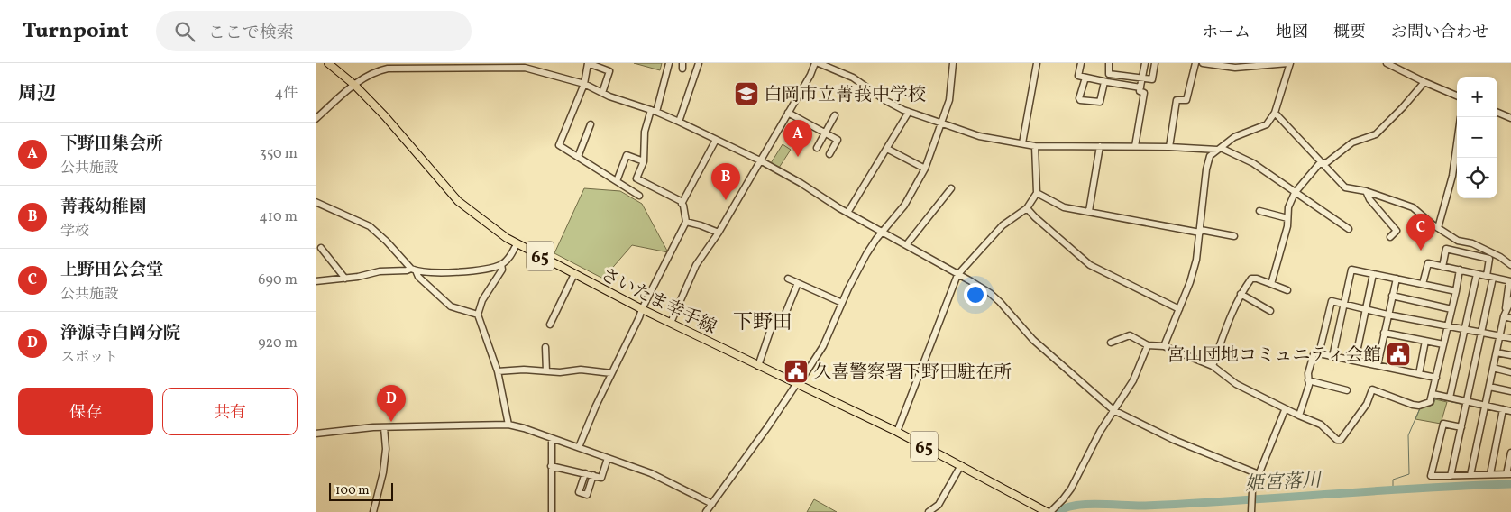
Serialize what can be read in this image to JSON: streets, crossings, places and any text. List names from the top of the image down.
{
  "streets": {
    "main road": ["65", "さいたま幸手線"]
  },
  "districts": ["下野田"],
  "water": ["姫宮落川"],
  "places": {
    "school or university": ["白岡市立菁莪中学校"],
    "public building": ["宮山団地コミュニティ会館", "久喜警察署下野田駐在所"]
  },
  "scale_bar": "100 m",
  "page": {
    "header": "Turnpoint",
    "search": "ここで検索",
    "nav": [
      "ホーム",
      "地図",
      "概要",
      "お問い合わせ"
    ],
    "heading": ["周辺", "4件"],
    "map_buttons": ["+", "−"],
    "pins": [
      "A",
      "B",
      "C",
      "D"
    ],
    "list": [
      {
        "mark": "A",
        "name": "下野田集会所",
        "note": "公共施設",
        "value": "350 m"
      },
      {
        "mark": "B",
        "name": "菁莪幼稚園",
        "note": "学校",
        "value": "410 m"
      },
      {
        "mark": "C",
        "name": "上野田公会堂",
        "note": "公共施設",
        "value": "690 m"
      },
      {
        "mark": "D",
        "name": "浄源寺白岡分院",
        "note": "スポット",
        "value": "920 m"
      }
    ],
    "buttons": ["保存", "共有"],
    "scale": "100 m"
  }
}
